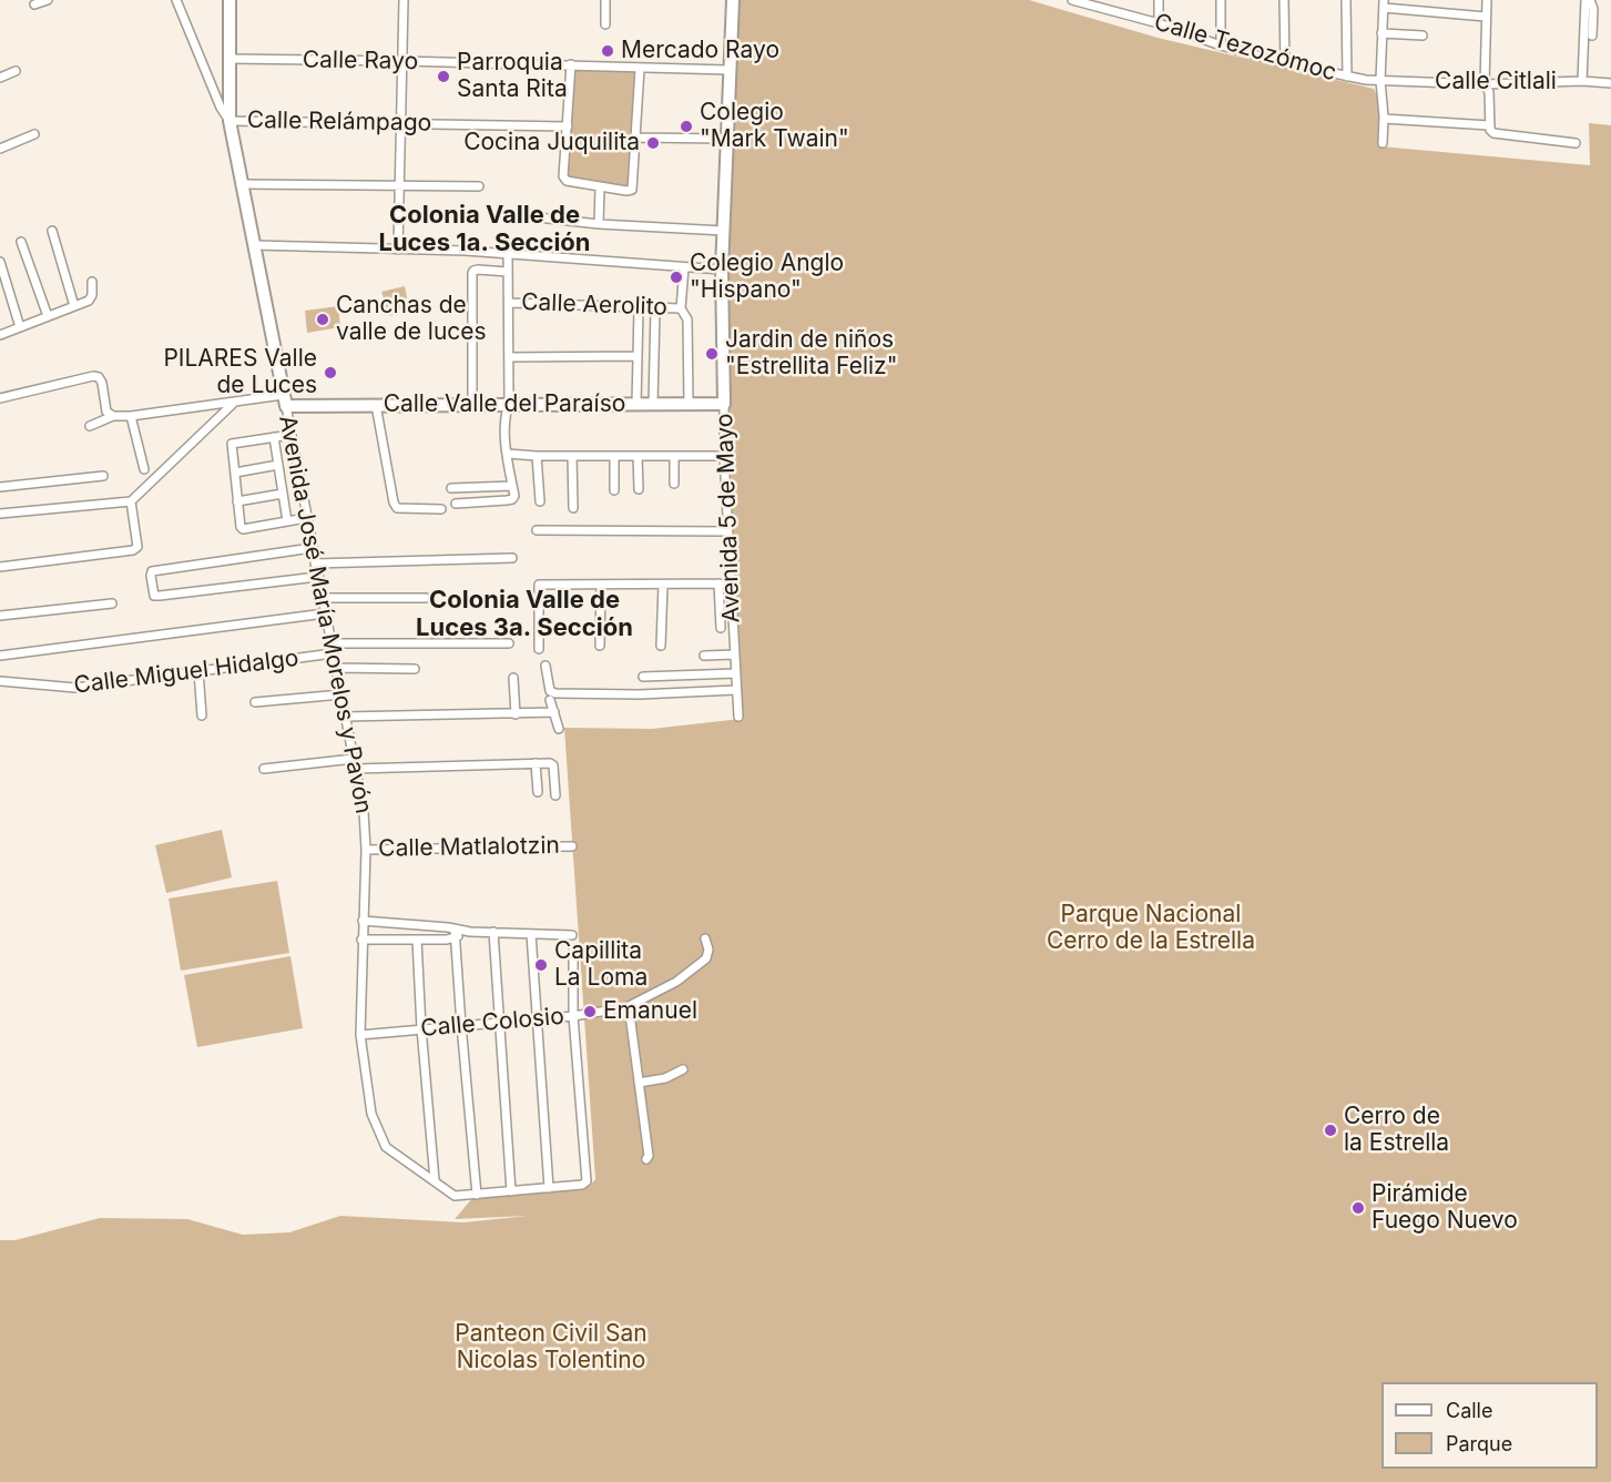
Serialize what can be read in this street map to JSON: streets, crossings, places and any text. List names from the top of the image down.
{
  "streets": {
    "street": [
      "Calle Tezozómoc",
      "Calle Rayo",
      "Calle Citlali",
      "Calle Relámpago",
      "Calle Aerolito",
      "Calle Valle del Paraíso",
      "Avenida 5 de Mayo",
      "Avenida José María Morelos y Pavón",
      "Calle Miguel Hidalgo",
      "Calle Matlalotzin",
      "Calle Colosio"
    ]
  },
  "crossings": [
    ["Calle Tezozómoc", "Calle Citlali"],
    ["Calle Rayo", "Avenida 5 de Mayo"],
    ["Calle Rayo", "Avenida José María Morelos y Pavón"],
    ["Calle Relámpago", "Avenida José María Morelos y Pavón"],
    ["Calle Valle del Paraíso", "Avenida 5 de Mayo"],
    ["Calle Valle del Paraíso", "Avenida José María Morelos y Pavón"],
    ["Avenida José María Morelos y Pavón", "Calle Miguel Hidalgo"],
    ["Avenida José María Morelos y Pavón", "Calle Matlalotzin"],
    ["Avenida José María Morelos y Pavón", "Calle Colosio"]
  ],
  "districts": ["Colonia Valle de Luces 1a. Sección", "Colonia Valle de Luces 3a. Sección"],
  "parks": ["Parque Nacional Cerro de la Estrella", "Panteon Civil San Nicolas Tolentino"],
  "places": [
    "Mercado Rayo",
    "Parroquia Santa Rita",
    "Colegio \"Mark Twain\"",
    "Cocina Juquilita",
    "Colegio Anglo \"Hispano\"",
    "Canchas de valle de luces",
    "Jardin de niños \"Estrellita Feliz\"",
    "PILARES Valle de Luces",
    "Capillita La Loma",
    "Emanuel",
    "Cerro de la Estrella",
    "Pirámide Fuego Nuevo"
  ],
  "legend": ["Calle", "Parque"]
}
